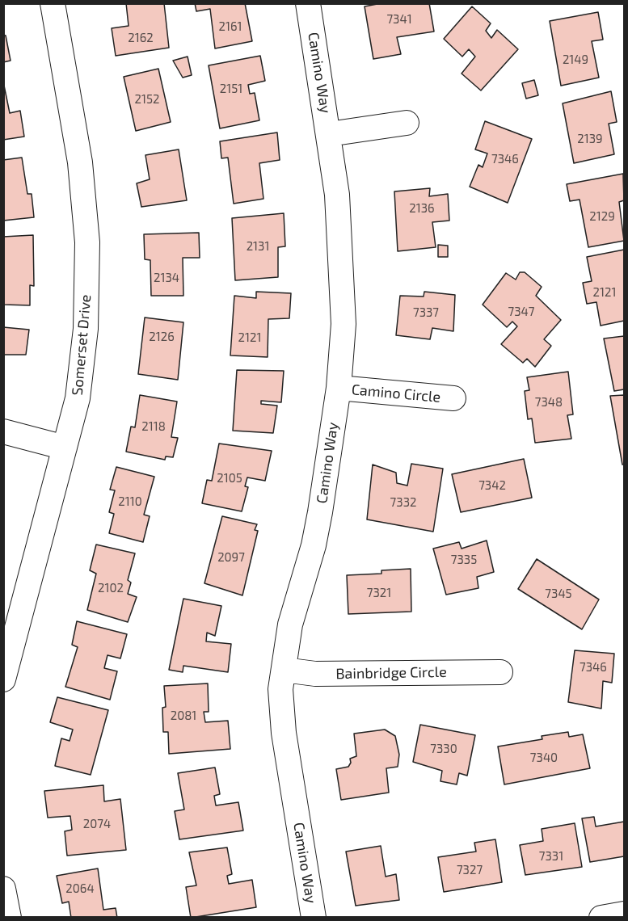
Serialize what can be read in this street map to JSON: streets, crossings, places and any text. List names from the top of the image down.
{
  "streets": {
    "street": [
      "Camino Way",
      "Somerset Drive",
      "Camino Circle",
      "Bainbridge Circle"
    ]
  },
  "crossings": [
    ["Camino Way", "Camino Circle"],
    ["Camino Way", "Bainbridge Circle"]
  ],
  "house_numbers": [
    "7341",
    "2161",
    "2162",
    "2149",
    "2151",
    "2152",
    "2139",
    "7346",
    "2136",
    "2129",
    "2131",
    "2134",
    "2121",
    "7347",
    "7337",
    "2126",
    "2121",
    "7348",
    "2118",
    "2105",
    "7342",
    "2110",
    "7332",
    "2097",
    "7335",
    "2102",
    "7321",
    "7345",
    "7346",
    "2081",
    "7330",
    "7340",
    "2074",
    "7331",
    "7327",
    "2064"
  ]
}
